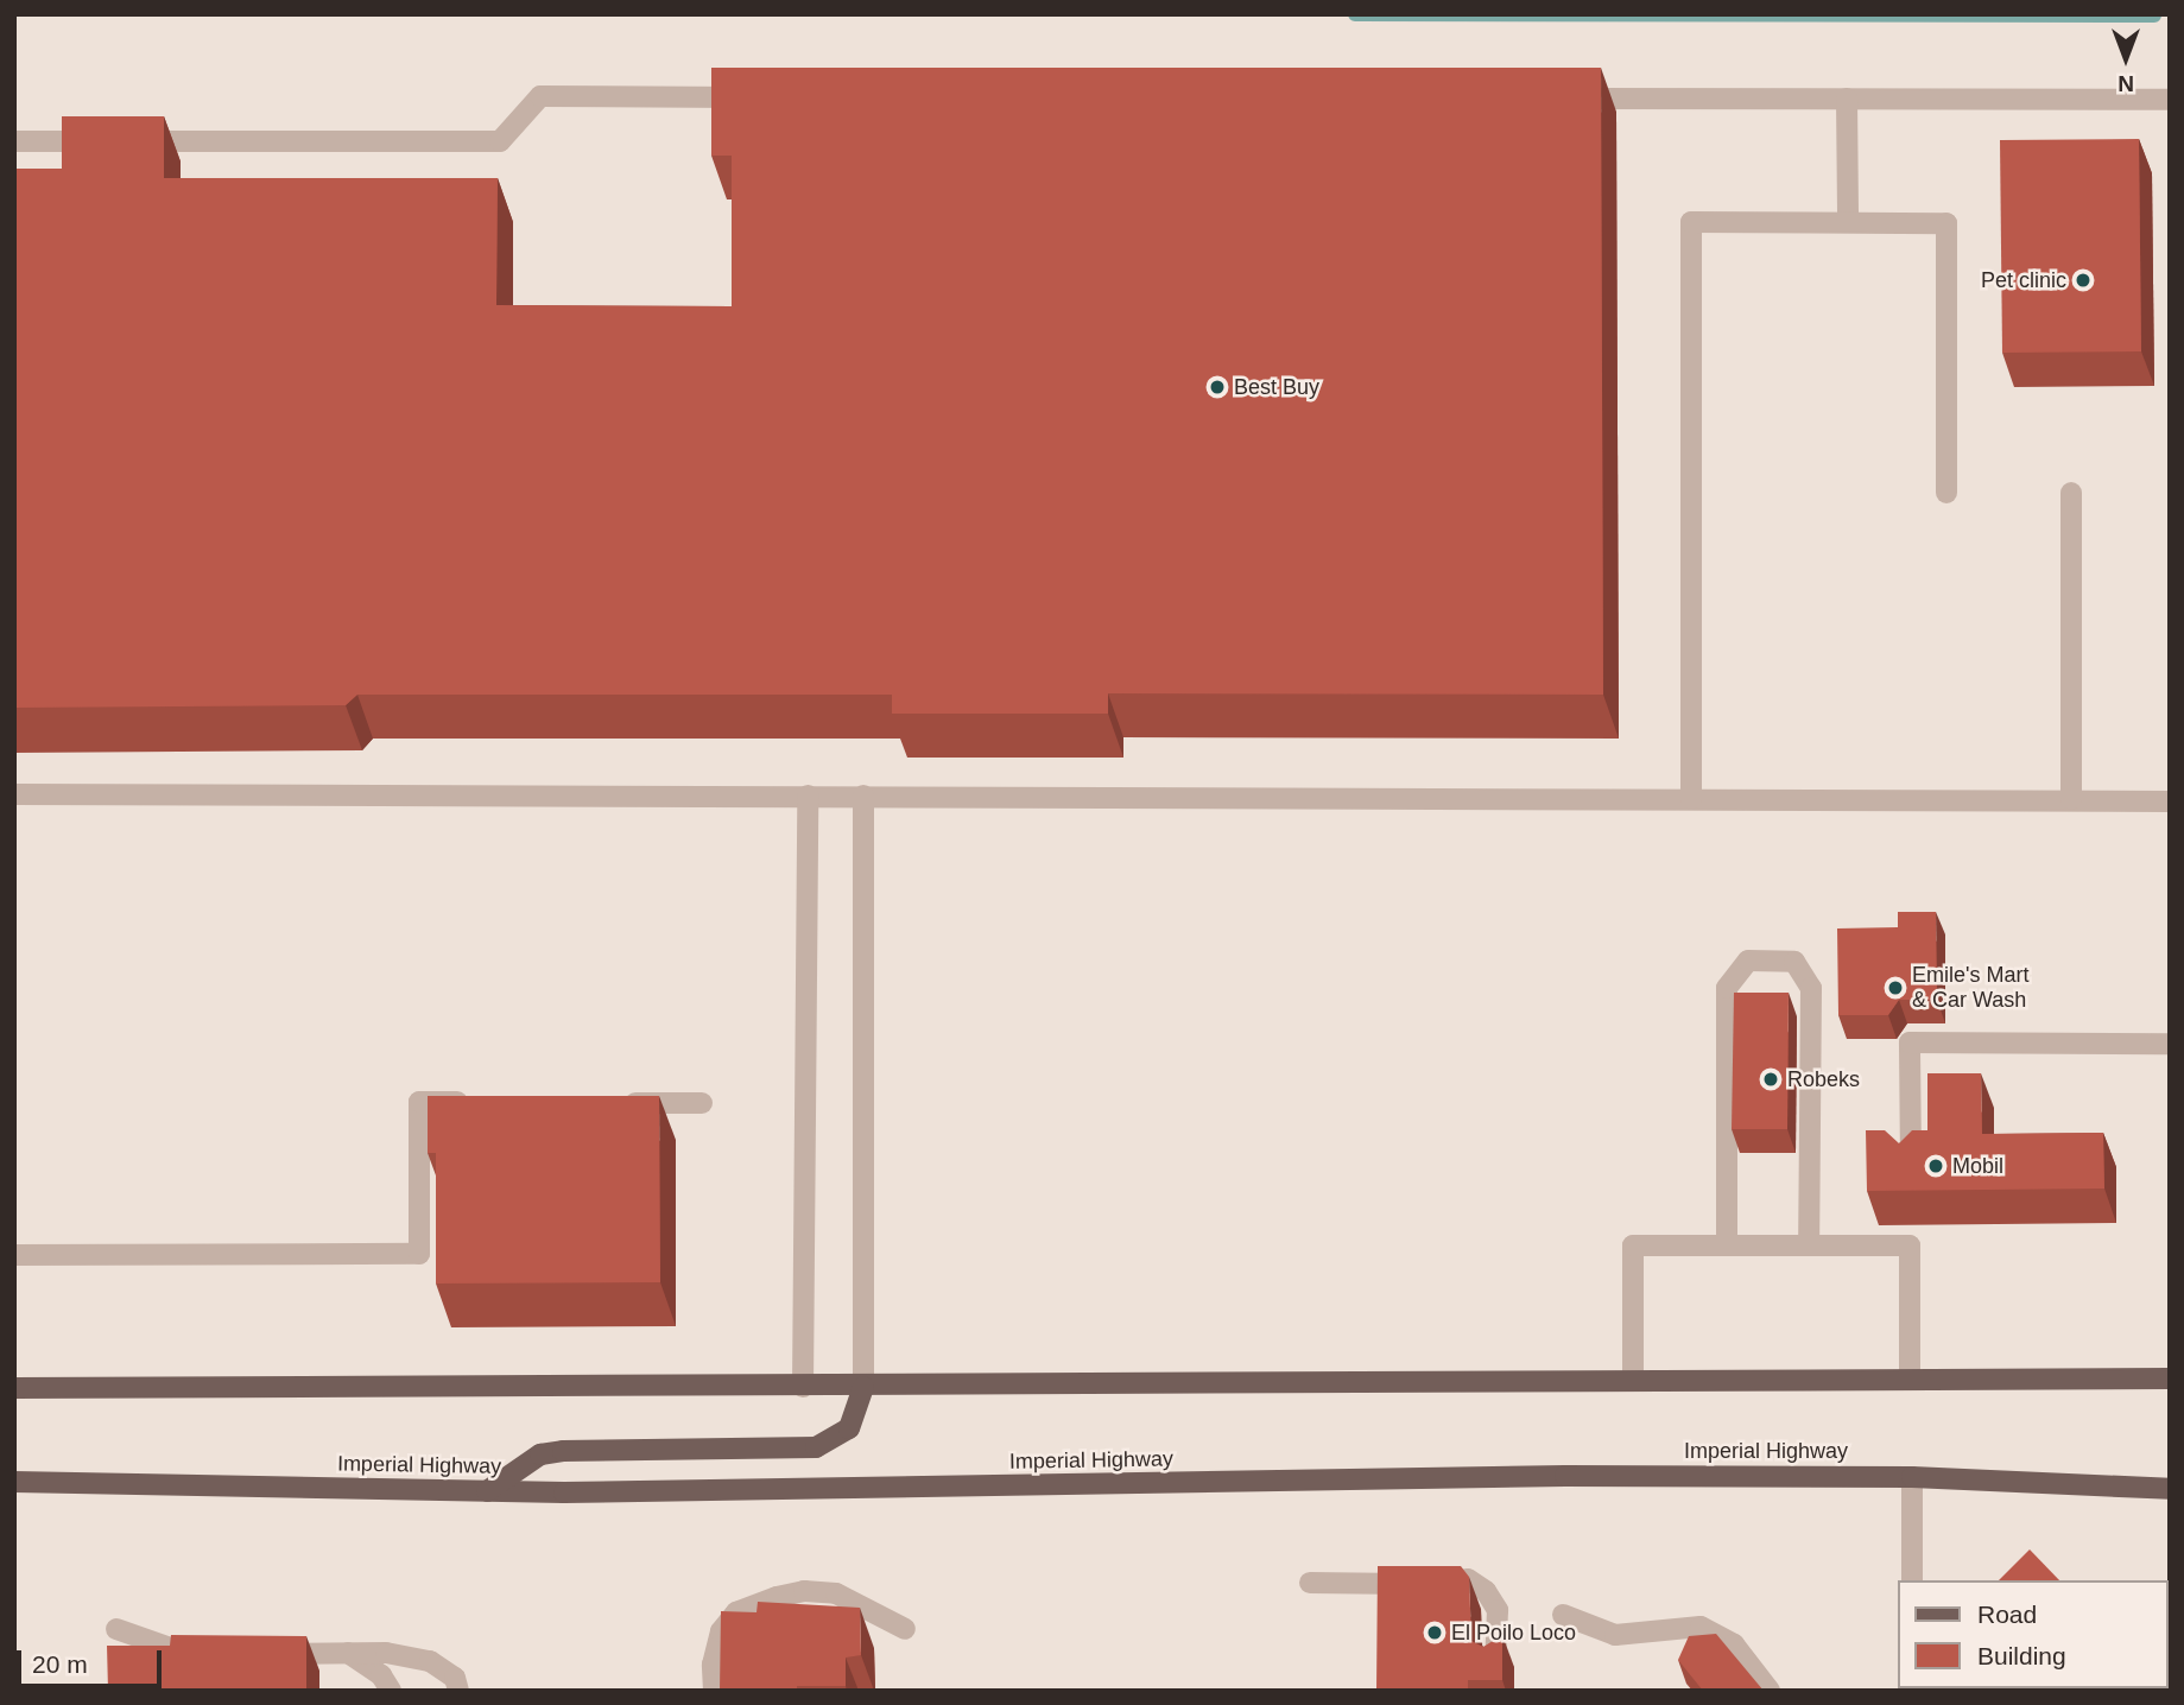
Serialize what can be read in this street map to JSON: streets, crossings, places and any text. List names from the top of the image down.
{
  "streets": {
    "main road": ["Imperial Highway"]
  },
  "places": [
    "Pet clinic",
    "Best Buy",
    "Emile's Mart & Car Wash",
    "Robeks",
    "Mobil",
    "El Poilo Loco"
  ],
  "legend": ["Road", "Building"],
  "scale_bar": "20 m",
  "north": "bottom"
}
